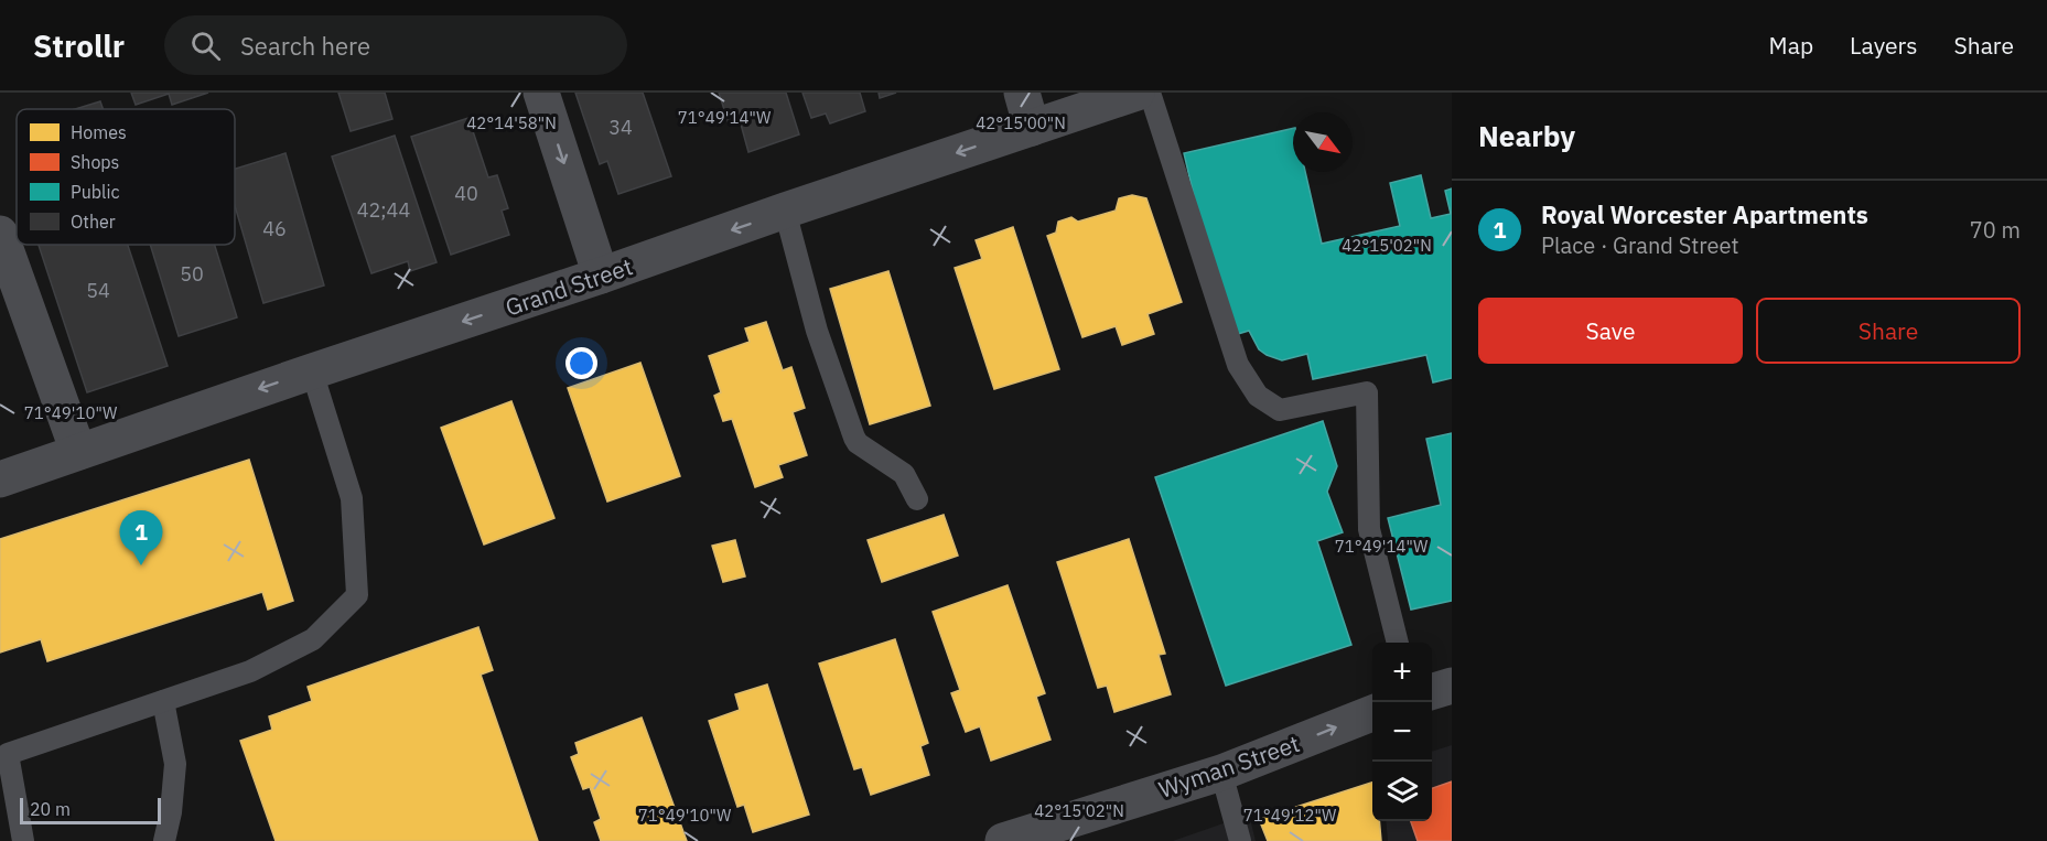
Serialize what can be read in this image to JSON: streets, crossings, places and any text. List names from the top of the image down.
{
  "streets": {
    "street": ["Grand Street", "Wyman Street"]
  },
  "one_way": ["Grand Street", "Wyman Street"],
  "house_numbers": [
    "34",
    "40",
    "42;44",
    "46",
    "50",
    "54"
  ],
  "legend": [
    "Homes",
    "Shops",
    "Public",
    "Other"
  ],
  "scale_bar": "20 m",
  "north": "bottom right",
  "page": {
    "header": "Strollr",
    "search": "Search here",
    "nav": ["Map", "Layers", "Share"],
    "heading": "Nearby",
    "list": [
      {
        "mark": "1",
        "name": "Royal Worcester Apartments",
        "note": "Place · Grand Street",
        "value": "70 m"
      }
    ],
    "buttons": ["Save", "Share"],
    "pins": "1",
    "map_buttons": ["+", "−"],
    "scale": "20 m"
  },
  "coordinates": [
    "71°49'14\"W",
    "42°14'58\"N",
    "42°15'00\"N",
    "42°15'02\"N",
    "71°49'10\"W",
    "71°49'12\"W"
  ]
}
